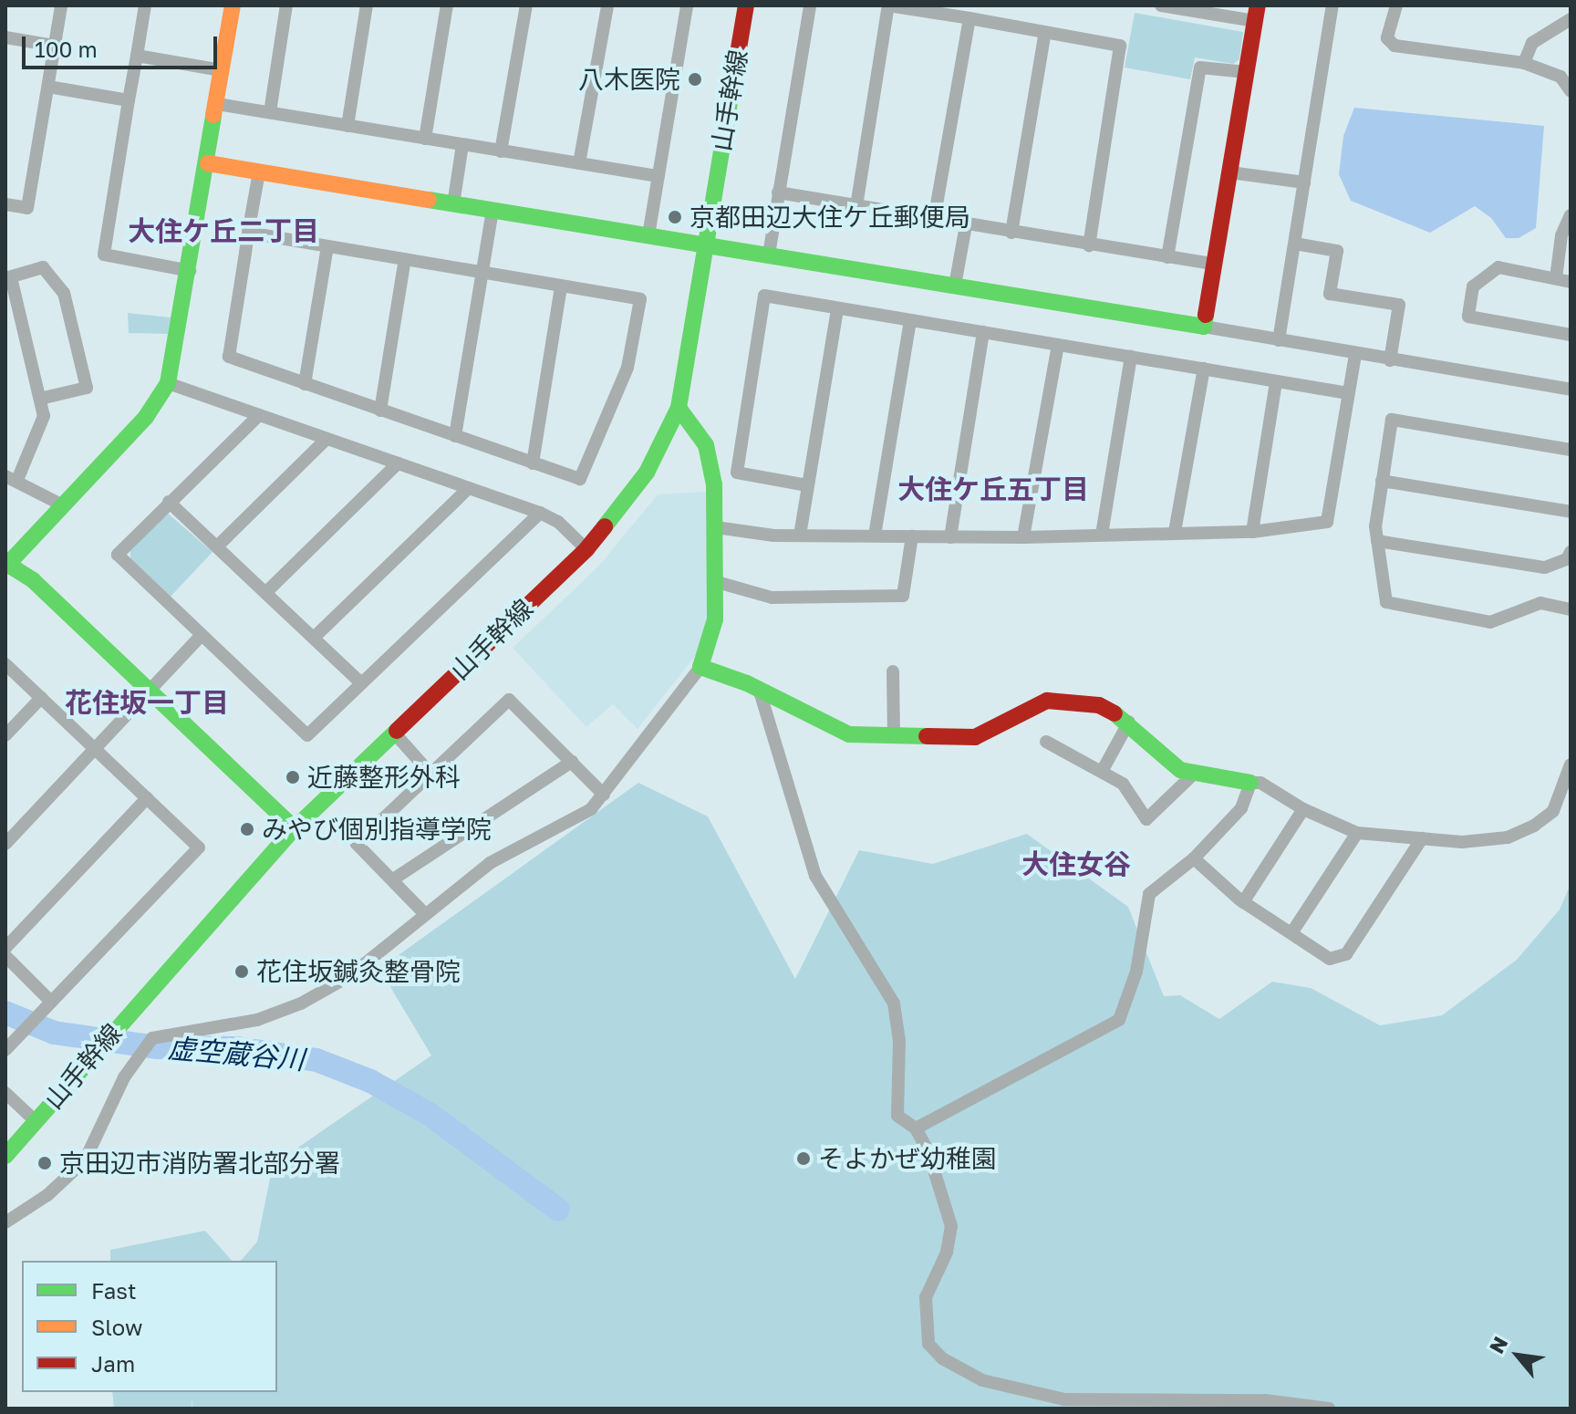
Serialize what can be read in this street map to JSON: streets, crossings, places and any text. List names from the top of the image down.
{
  "streets": {
    "street": ["山手幹線"]
  },
  "districts": [
    "大住ケ丘二丁目",
    "大住ケ丘五丁目",
    "花住坂一丁目",
    "大住女谷"
  ],
  "water": ["虚空蔵谷川"],
  "places": [
    "八木医院",
    "京都田辺大住ケ丘郵便局",
    "近藤整形外科",
    "みやび個別指導学院",
    "花住坂鍼灸整骨院",
    "そよかぜ幼稚園",
    "京田辺市消防署北部分署"
  ],
  "legend": ["Fast", "Slow", "Jam"],
  "scale_bar": "100 m",
  "north": "top left"
}
